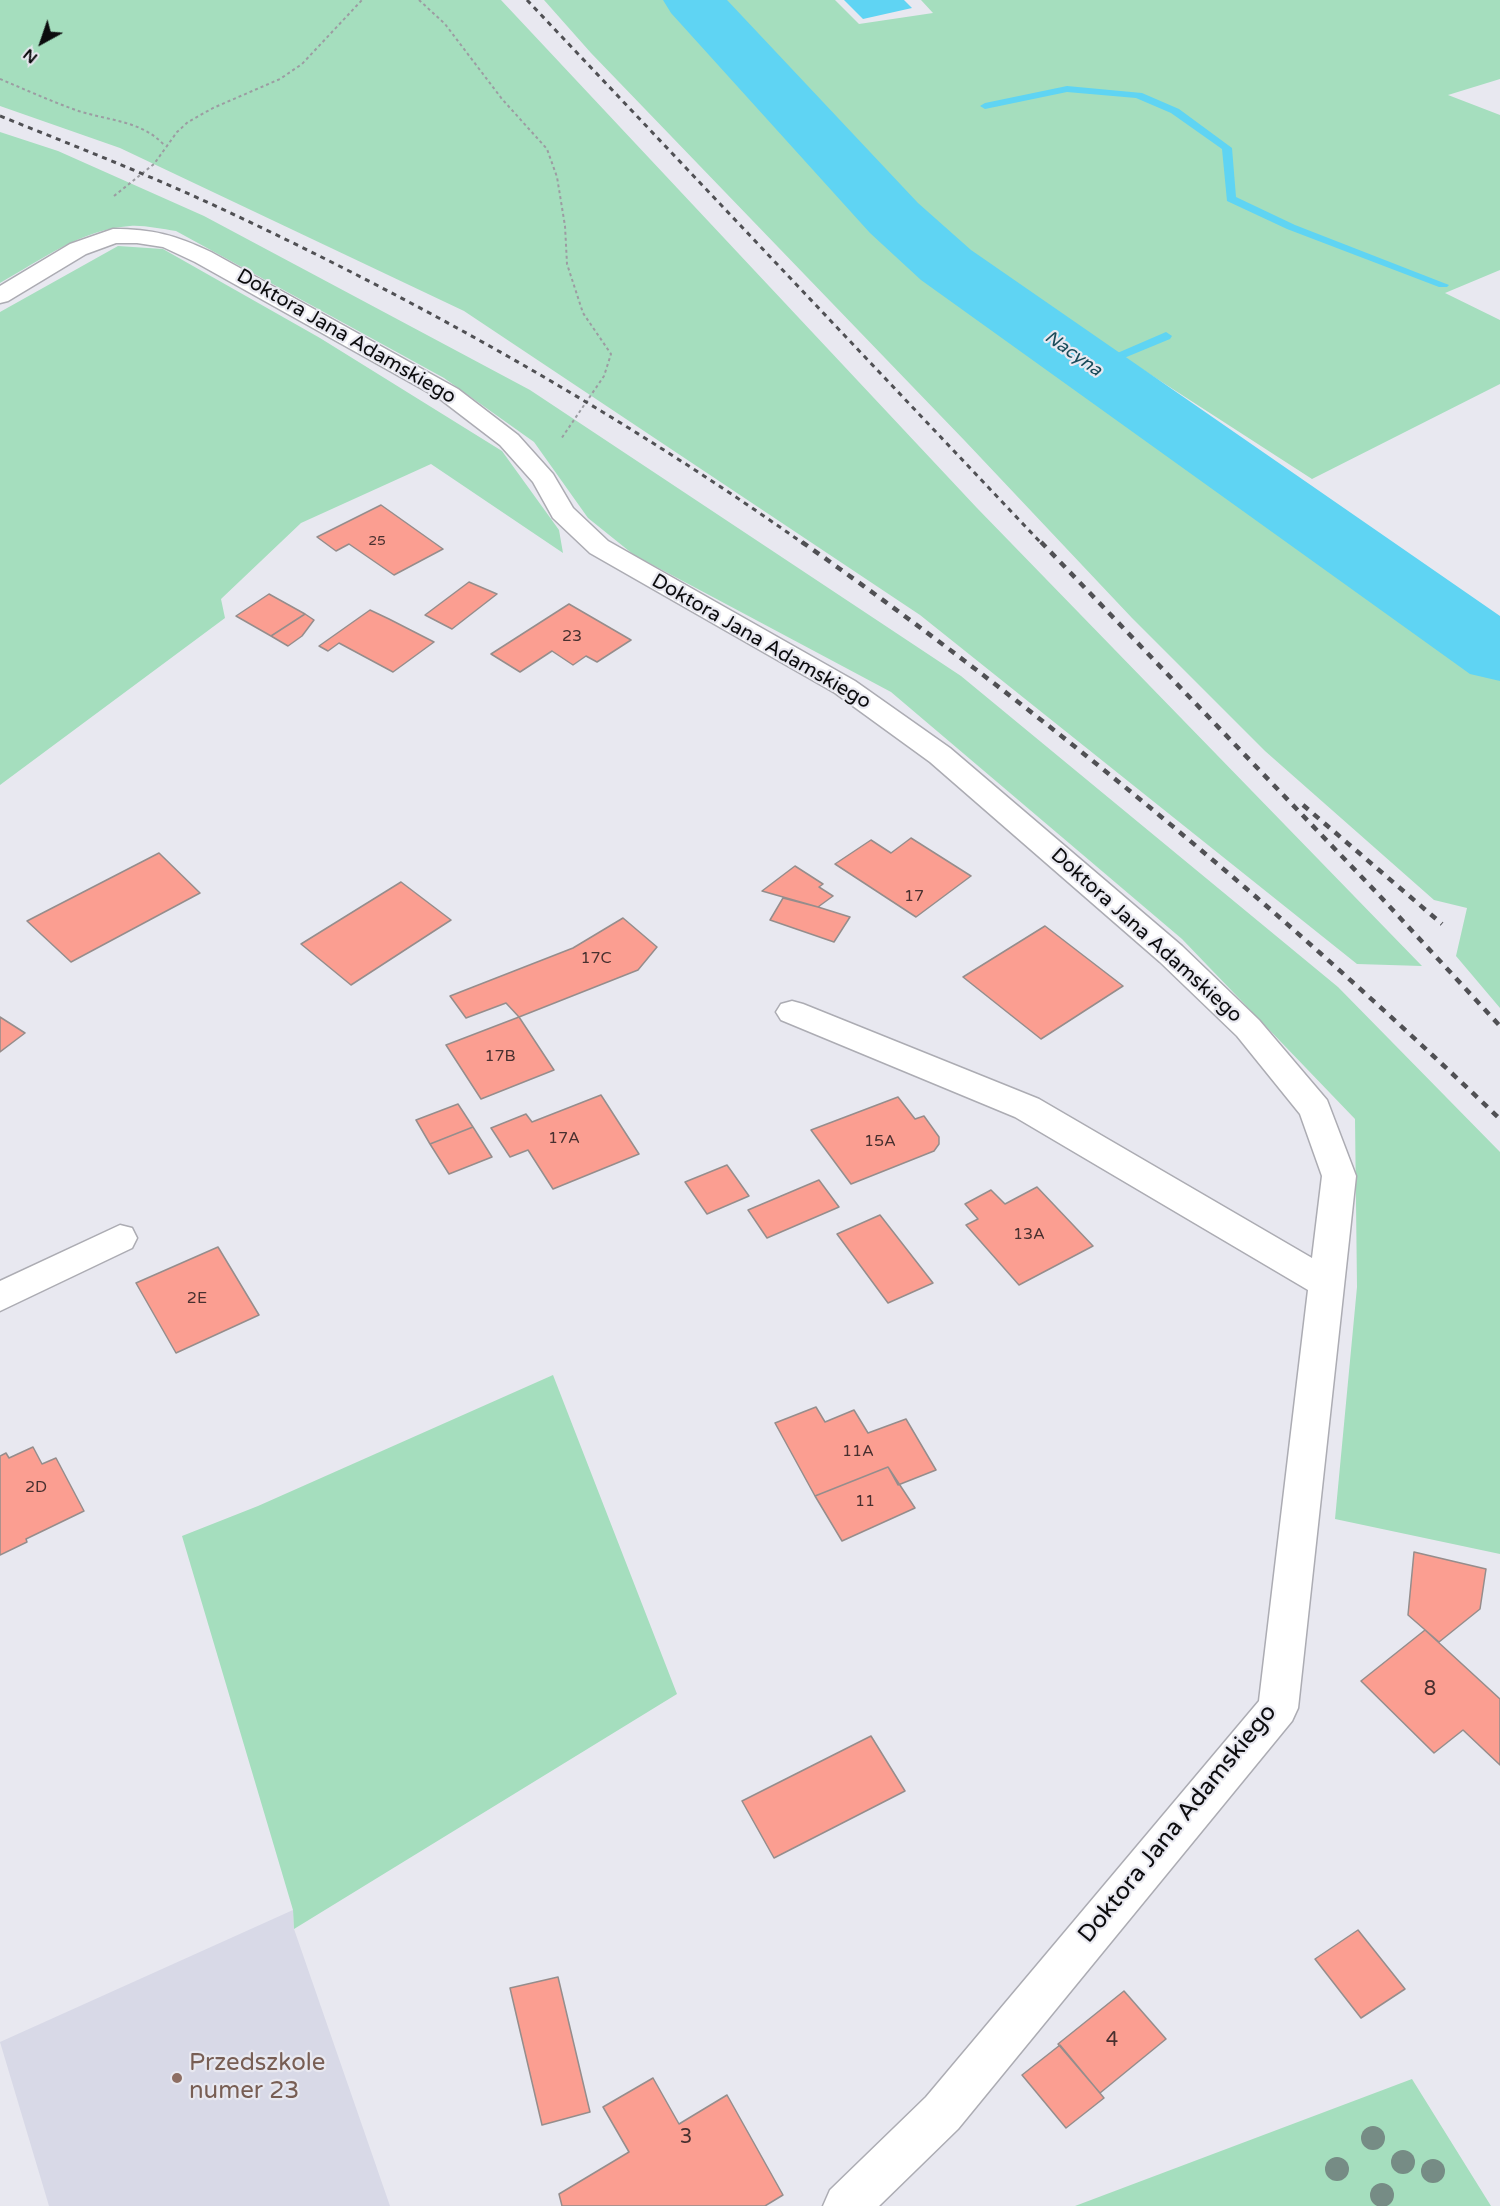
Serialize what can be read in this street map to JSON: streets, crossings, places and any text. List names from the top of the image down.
{
  "streets": {
    "street": ["Doktora Jana Adamskiego"]
  },
  "water": ["Nacyna"],
  "places": ["Przedszkole numer 23"],
  "house_numbers": [
    "25",
    "23",
    "17",
    "17C",
    "17B",
    "17A",
    "15A",
    "13A",
    "2E",
    "11A",
    "2D",
    "11",
    "8",
    "4",
    "3"
  ],
  "north": "bottom left"
}
